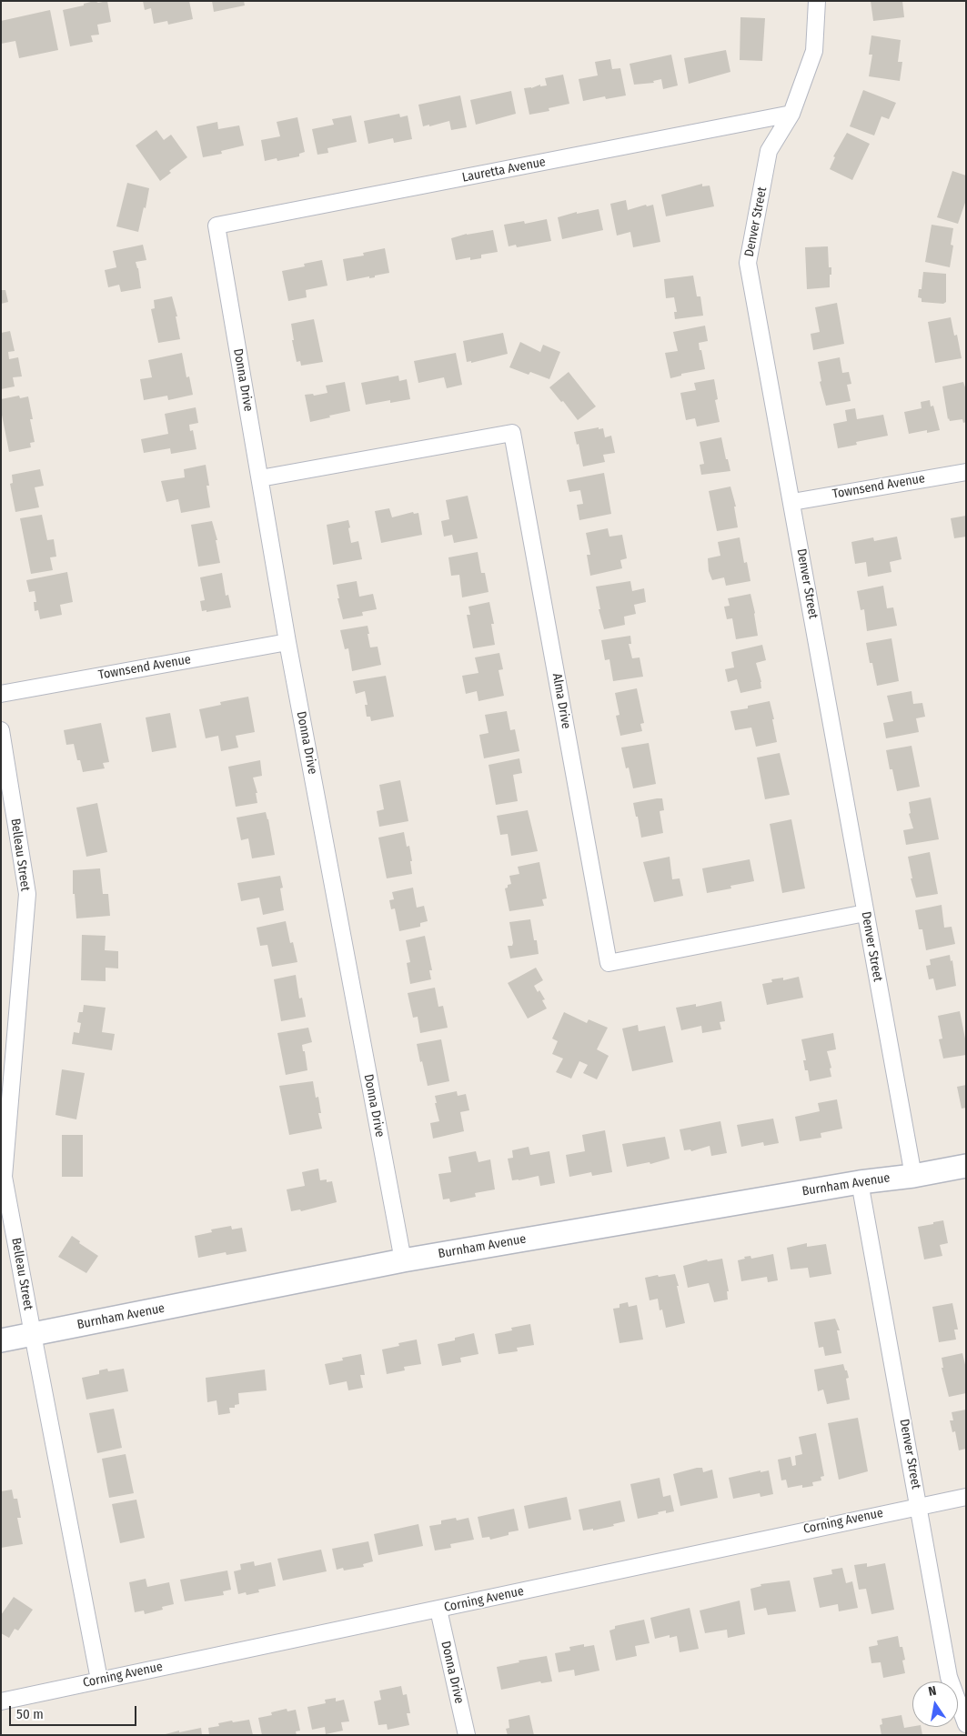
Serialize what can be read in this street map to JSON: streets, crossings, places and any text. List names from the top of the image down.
{
  "streets": {
    "street": [
      "Lauretta Avenue",
      "Denver Street",
      "Donna Drive",
      "Townsend Avenue",
      "Alma Drive",
      "Belleau Street",
      "Burnham Avenue",
      "Corning Avenue"
    ]
  },
  "crossings": [
    ["Lauretta Avenue", "Denver Street"],
    ["Lauretta Avenue", "Donna Drive"],
    ["Denver Street", "Townsend Avenue"],
    ["Denver Street", "Alma Drive"],
    ["Denver Street", "Burnham Avenue"],
    ["Denver Street", "Corning Avenue"],
    ["Donna Drive", "Townsend Avenue"],
    ["Donna Drive", "Alma Drive"],
    ["Donna Drive", "Burnham Avenue"],
    ["Donna Drive", "Corning Avenue"],
    ["Belleau Street", "Burnham Avenue"],
    ["Belleau Street", "Corning Avenue"]
  ],
  "scale_bar": "50 m",
  "north": "top"
}
